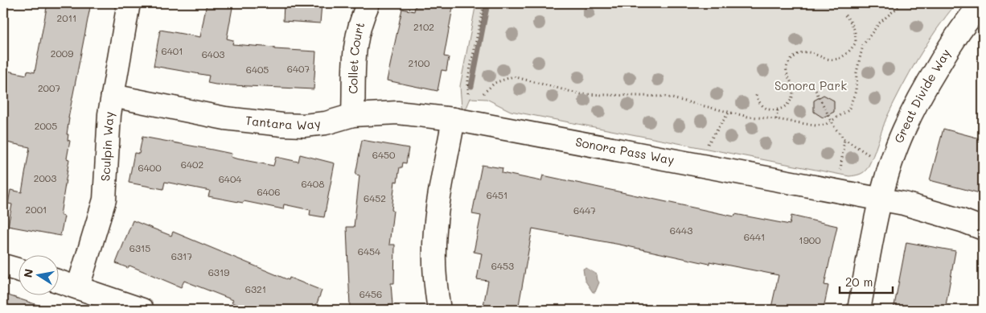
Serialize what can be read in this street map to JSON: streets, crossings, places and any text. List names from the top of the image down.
{
  "streets": {
    "street": [
      "Collet Court",
      "Great Divide Way",
      "Tantara Way",
      "Sculpin Way",
      "Sonora Pass Way"
    ]
  },
  "crossings": [
    ["Collet Court", "Tantara Way"],
    ["Great Divide Way", "Sonora Pass Way"],
    ["Tantara Way", "Sculpin Way"],
    ["Tantara Way", "Sonora Pass Way"]
  ],
  "parks": ["Sonora Park"],
  "house_numbers": [
    "2011",
    "2102",
    "6401",
    "2009",
    "6403",
    "2100",
    "6407",
    "6405",
    "2007",
    "2005",
    "6450",
    "6402",
    "6400",
    "2003",
    "6404",
    "6408",
    "6406",
    "6451",
    "6452",
    "2001",
    "6447",
    "6443",
    "6441",
    "1900",
    "6315",
    "6454",
    "6317",
    "6453",
    "6319",
    "6321",
    "6456"
  ],
  "scale_bar": "20 m",
  "north": "left"
}
